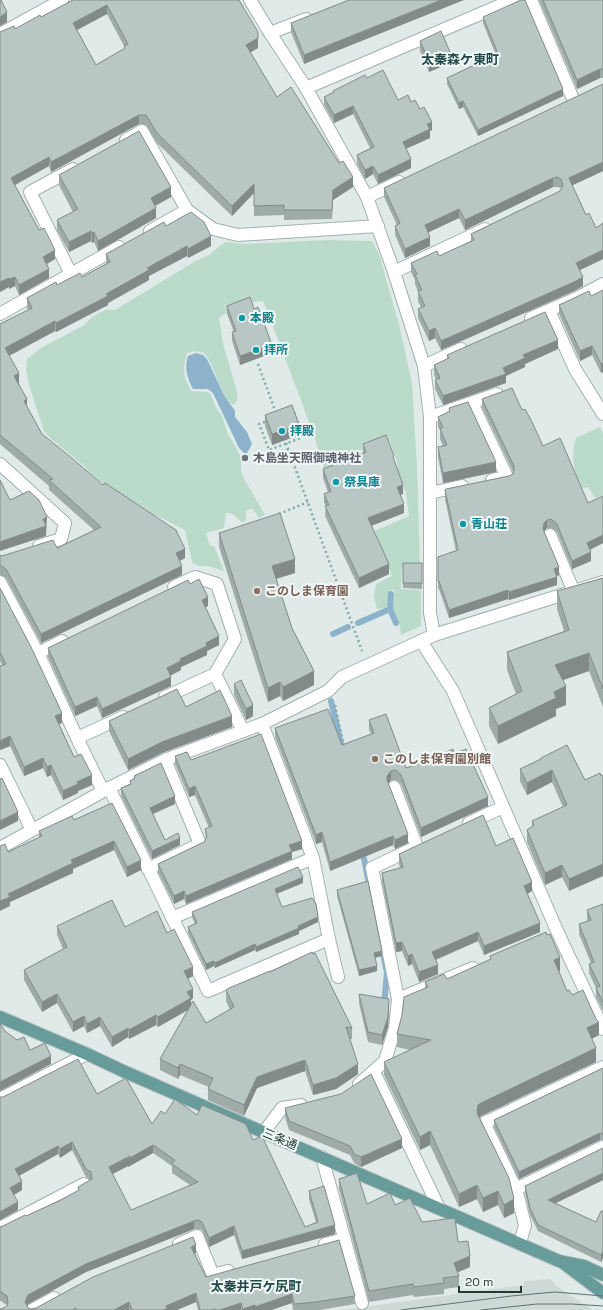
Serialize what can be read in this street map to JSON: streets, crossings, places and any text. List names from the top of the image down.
{
  "streets": {
    "main road": ["三条通"]
  },
  "districts": ["太秦森ケ東町", "太秦井戸ケ尻町"],
  "places": [
    "本殿",
    "拝所",
    "拝殿",
    "木島坐天照御魂神社",
    "祭具庫",
    "青山荘",
    "このしま保育園",
    "このしま保育園別館"
  ],
  "scale_bar": "20 m"
}
